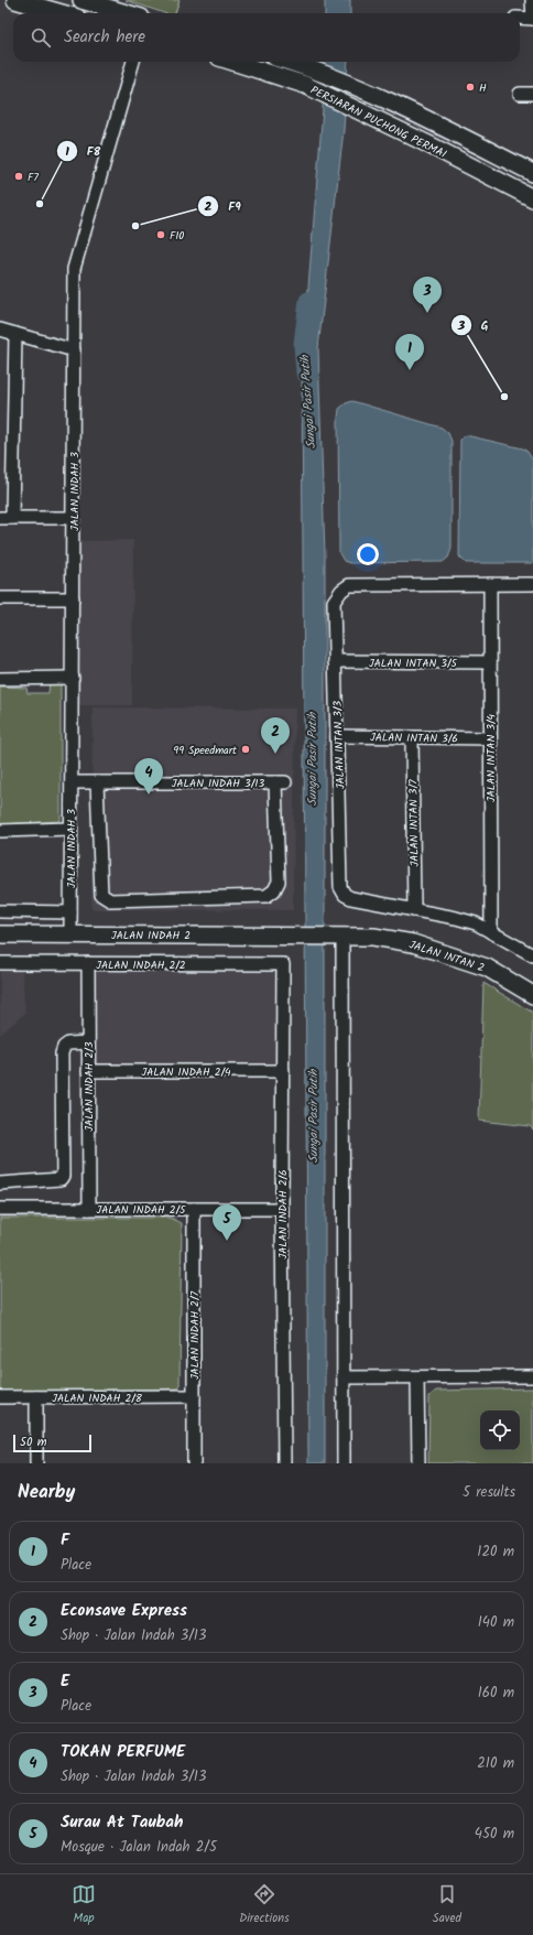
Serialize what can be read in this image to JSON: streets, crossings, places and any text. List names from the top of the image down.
{
  "streets": {
    "street": [
      "PERSIARAN PUCHONG PERMAI",
      "JALAN INDAH 3",
      "JALAN INTAN 3/5",
      "JALAN INTAN 3/6",
      "JALAN INTAN 3/3",
      "JALAN INTAN 3/4",
      "JALAN INDAH 3/13",
      "JALAN INTAN 3/7",
      "JALAN INDAH 2",
      "JALAN INTAN 2",
      "JALAN INDAH 2/2",
      "JALAN INDAH 2/4",
      "JALAN INDAH 2/3",
      "JALAN INDAH 2/5",
      "JALAN INDAH 2/6",
      "JALAN INDAH 2/7",
      "JALAN INDAH 2/8"
    ]
  },
  "crossings": [
    ["JALAN INDAH 3", "JALAN INDAH 3/13"],
    ["JALAN INDAH 3", "JALAN INDAH 2"],
    ["JALAN INTAN 3/5", "JALAN INTAN 3/3"],
    ["JALAN INTAN 3/5", "JALAN INTAN 3/4"],
    ["JALAN INTAN 3/6", "JALAN INTAN 3/3"],
    ["JALAN INTAN 3/6", "JALAN INTAN 3/4"],
    ["JALAN INTAN 3/6", "JALAN INTAN 3/7"],
    ["JALAN INTAN 3/3", "JALAN INTAN 3/4"],
    ["JALAN INTAN 3/3", "JALAN INTAN 3/7"],
    ["JALAN INDAH 2", "JALAN INTAN 2"],
    ["JALAN INDAH 2/2", "JALAN INDAH 2/3"],
    ["JALAN INDAH 2/2", "JALAN INDAH 2/6"],
    ["JALAN INDAH 2/4", "JALAN INDAH 2/3"],
    ["JALAN INDAH 2/4", "JALAN INDAH 2/6"],
    ["JALAN INDAH 2/3", "JALAN INDAH 2/5"],
    ["JALAN INDAH 2/5", "JALAN INDAH 2/6"],
    ["JALAN INDAH 2/5", "JALAN INDAH 2/7"],
    ["JALAN INDAH 2/7", "JALAN INDAH 2/8"]
  ],
  "water": ["Sungai Pasir Putih"],
  "places": [
    "H",
    "F7",
    "F8",
    "F9",
    "F10",
    "G",
    "99 Speedmart"
  ],
  "scale_bar": "50 m",
  "page": {
    "search": "Search here",
    "pins": [
      "3",
      "1",
      "2",
      "4",
      "5"
    ],
    "scale": "50 m",
    "heading": ["Nearby", "5 results"],
    "list": [
      {
        "mark": "1",
        "name": "F",
        "note": "Place",
        "value": "120 m"
      },
      {
        "mark": "2",
        "name": "Econsave Express",
        "note": "Shop · Jalan Indah 3/13",
        "value": "140 m"
      },
      {
        "mark": "3",
        "name": "E",
        "note": "Place",
        "value": "160 m"
      },
      {
        "mark": "4",
        "name": "TOKAN PERFUME",
        "note": "Shop · Jalan Indah 3/13",
        "value": "210 m"
      },
      {
        "mark": "5",
        "name": "Surau At Taubah",
        "note": "Mosque · Jalan Indah 2/5",
        "value": "450 m"
      }
    ],
    "nav": ["Map", "Directions", "Saved"]
  }
}
